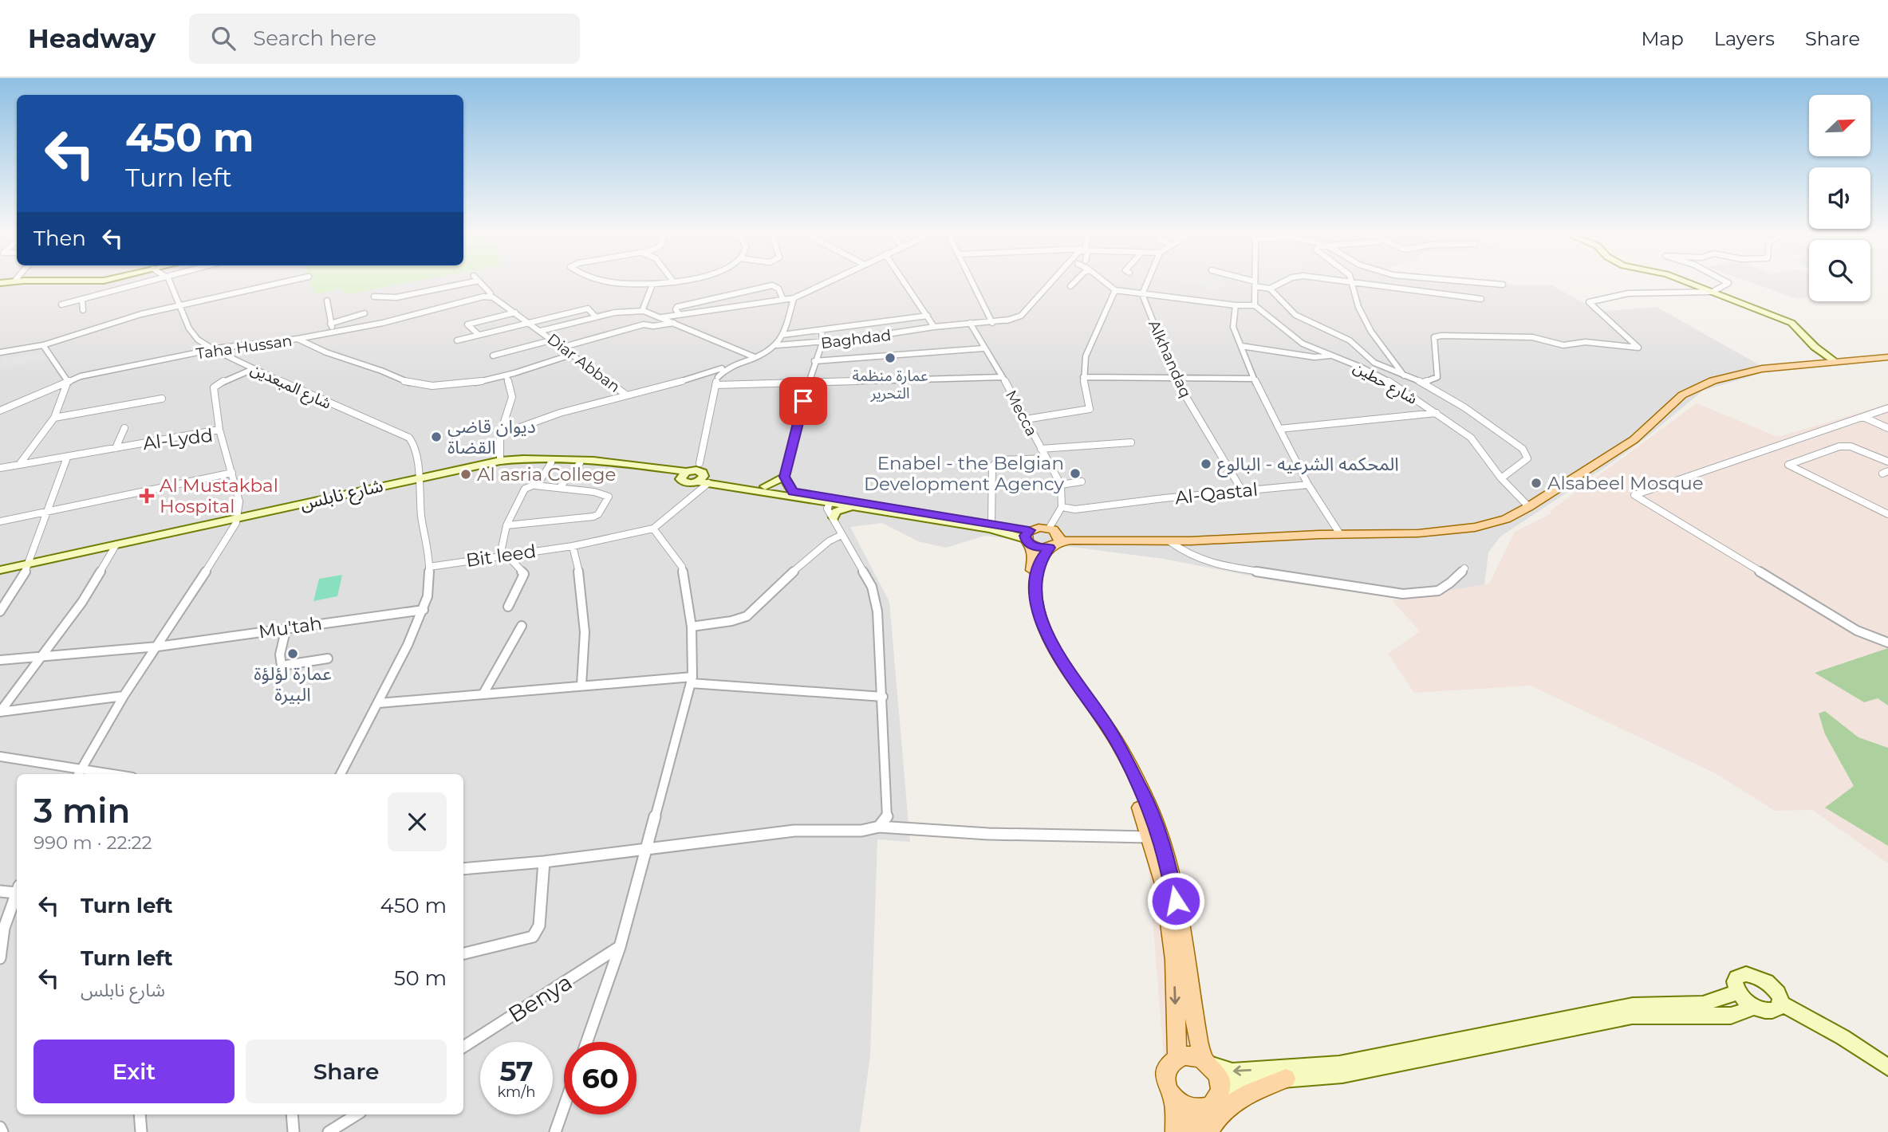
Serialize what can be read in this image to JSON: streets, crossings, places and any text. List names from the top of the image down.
{
  "streets": {
    "main road": ["شارع نابلس"],
    "street": [
      "Baghdad",
      "Taha Hussan",
      "Alkhandaq",
      "Diar Abban",
      "شارع حطين",
      "شارع المبعدين",
      "Mecca",
      "Al-Lydd",
      "Al-Qastal",
      "Bit leed",
      "Mu'tah",
      "Benya"
    ]
  },
  "crossings": [
    ["Baghdad", "Mecca"],
    ["Taha Hussan", "Diar Abban"],
    ["Taha Hussan", "شارع المبعدين"],
    ["Alkhandaq", "Al-Qastal"],
    ["شارع المبعدين", "شارع نابلس"],
    ["Mecca", "Al-Qastal"],
    ["Al-Lydd", "شارع نابلس"]
  ],
  "places": {
    "other": [
      "عمارة منظمة التحرير",
      "ديوان قاضي القضاة",
      "المحكمه الشرعيه - البالوع",
      "Enabel - the Belgian Development Agency",
      "Al asria College",
      "Alsabeel Mosque",
      "عمارة لؤلؤة البيرة"
    ],
    "health": ["Al Mustakbal Hospital"]
  },
  "north": "top right",
  "page": {
    "header": "Headway",
    "search": "Search here",
    "nav": ["Map", "Layers", "Share"],
    "turn": ["450 m", "Turn left"],
    "then": "Then",
    "heading": ["3 min", "990 m · 22:22"],
    "list": [
      {
        "name": "Turn left",
        "value": "450 m"
      },
      {
        "name": "Turn left",
        "note": "شارع نابلس",
        "value": "50 m"
      }
    ],
    "buttons": ["Exit", "Share"],
    "speed": "57 km/h",
    "limit": "60"
  }
}
